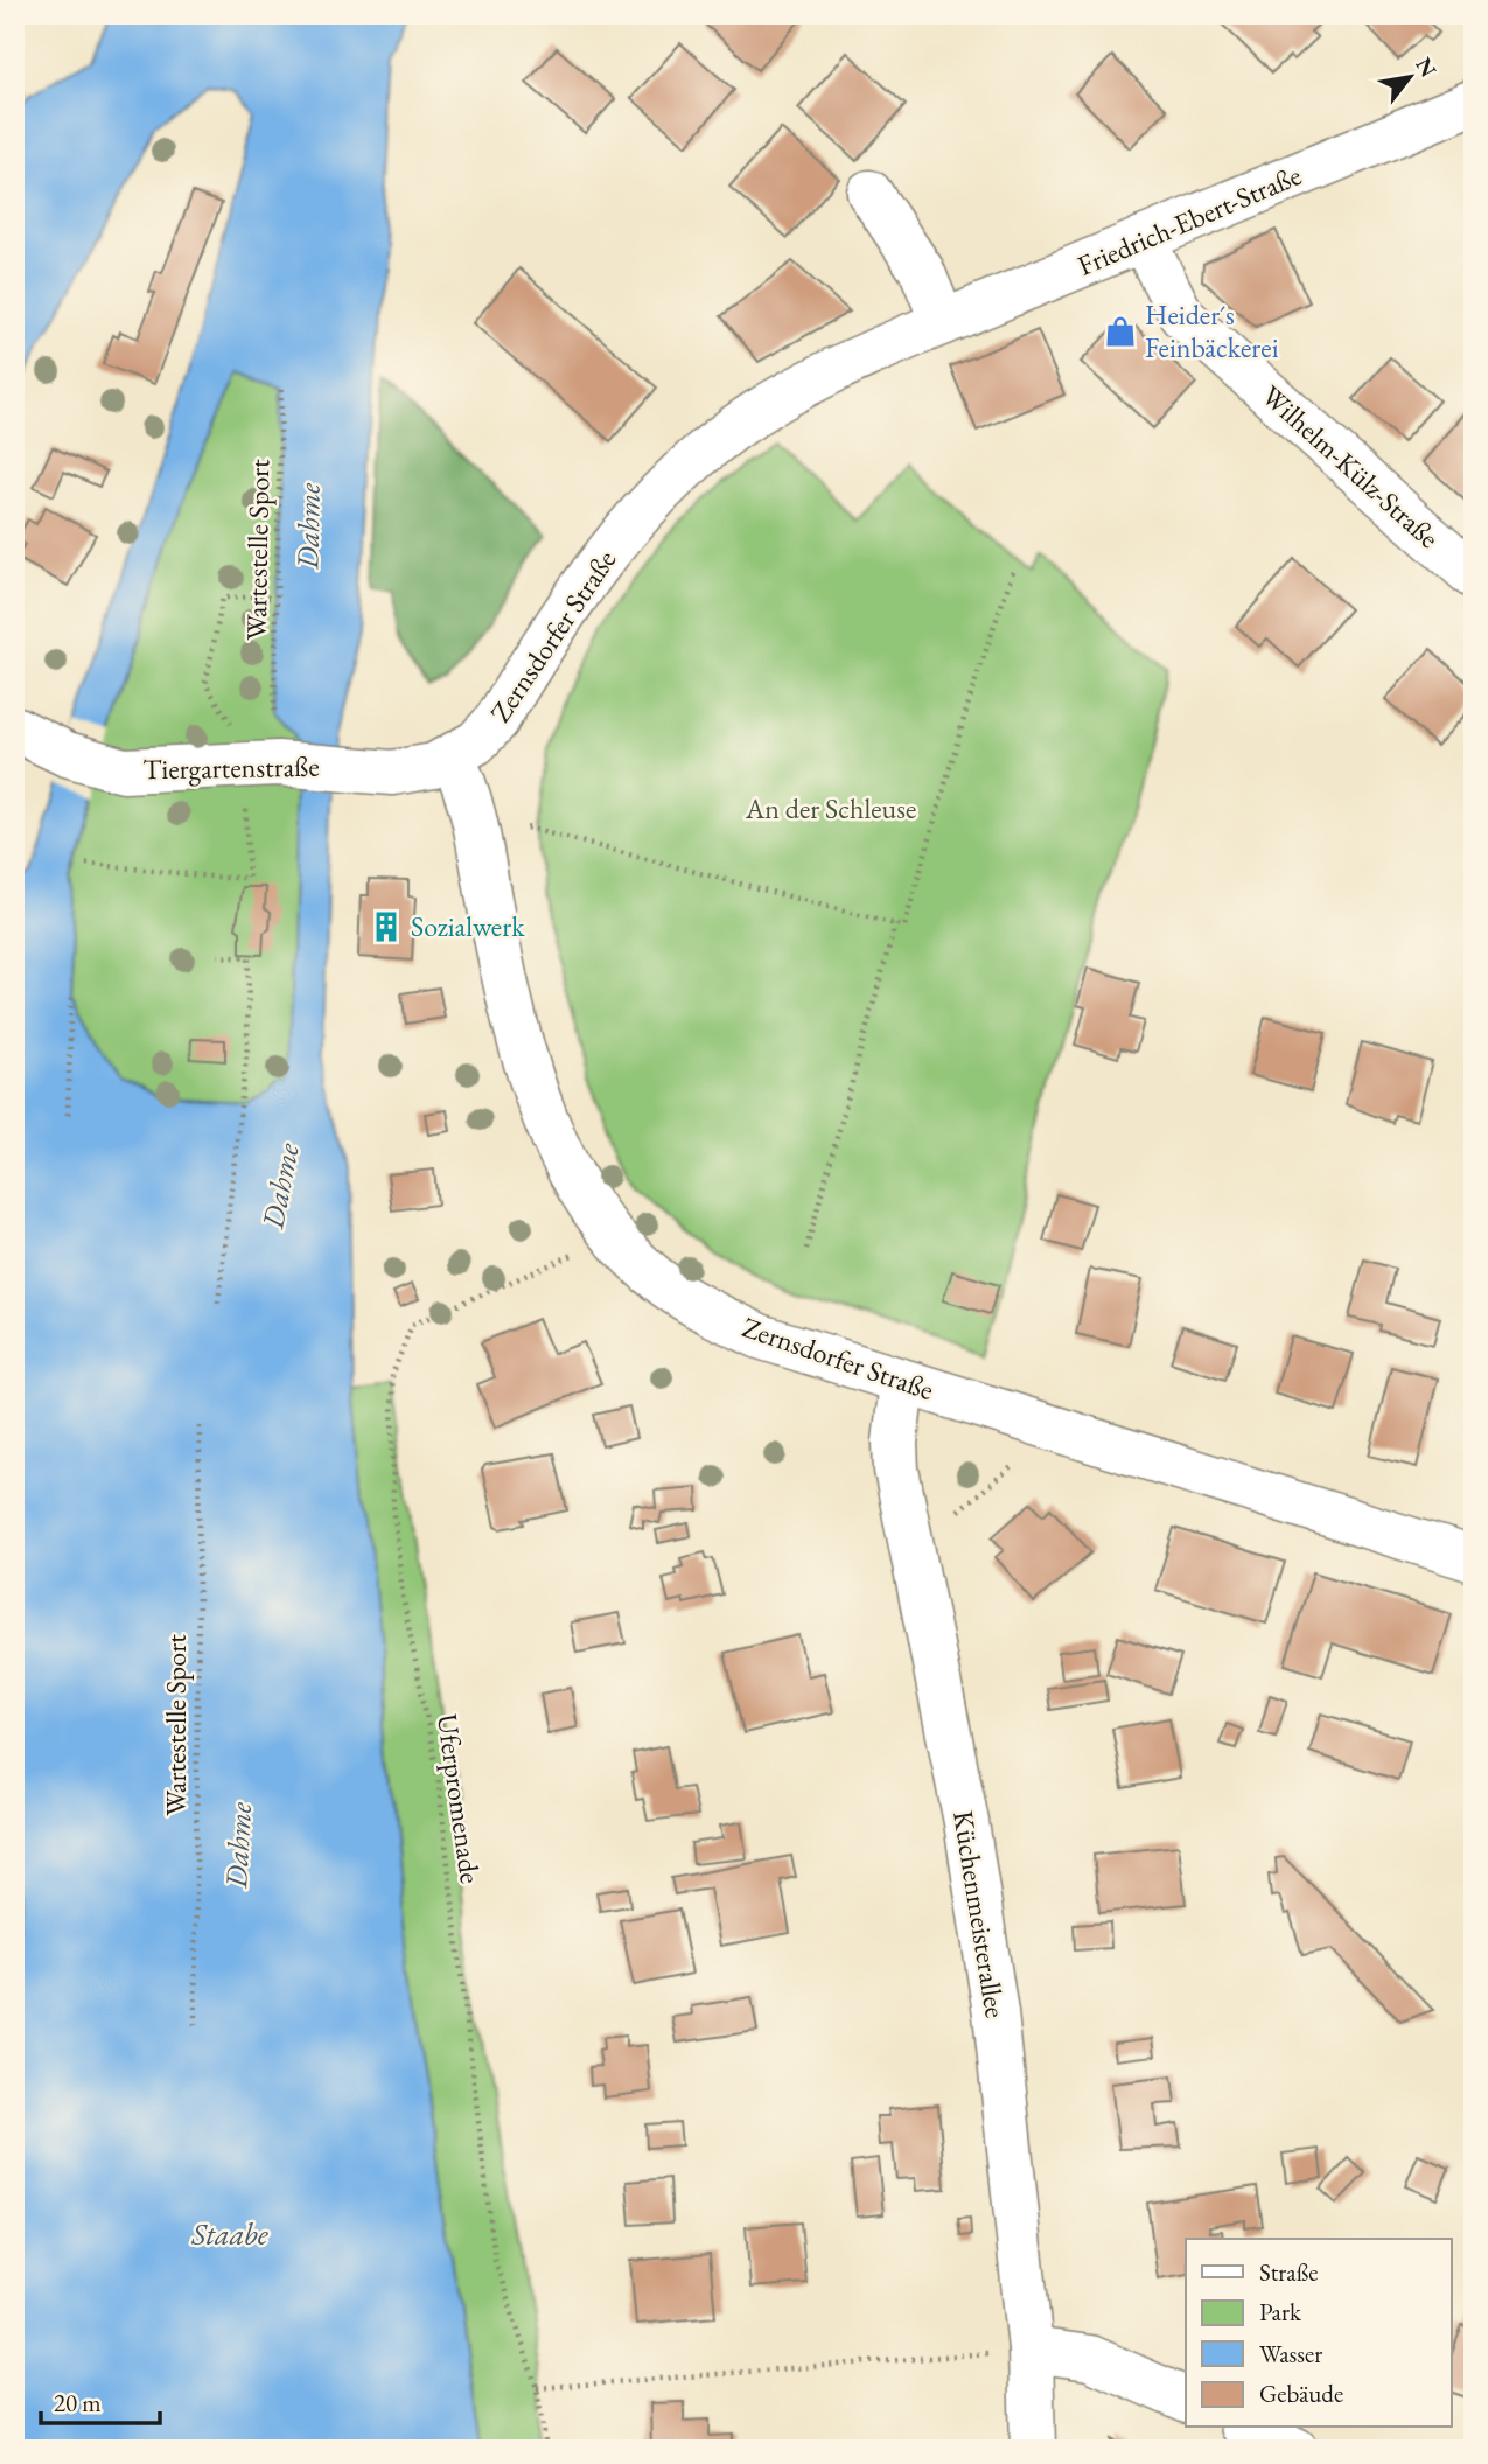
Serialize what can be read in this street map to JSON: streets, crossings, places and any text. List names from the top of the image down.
{
  "streets": {
    "street": [
      "Friedrich-Ebert-Straße",
      "Wilhelm-Külz-Straße",
      "Zernsdorfer Straße",
      "Tiergartenstraße",
      "Küchenmeisterallee"
    ],
    "path": ["Wartestelle Sport", "Uferpromenade"]
  },
  "crossings": [
    ["Friedrich-Ebert-Straße", "Wilhelm-Külz-Straße"],
    ["Friedrich-Ebert-Straße", "Zernsdorfer Straße"],
    ["Zernsdorfer Straße", "Tiergartenstraße"],
    ["Zernsdorfer Straße", "Küchenmeisterallee"]
  ],
  "water": ["Dahme", "Staabe"],
  "parks": ["An der Schleuse"],
  "places": {
    "shop": ["Heider´s Feinbäckerei"],
    "building": ["Sozialwerk"]
  },
  "legend": [
    "Straße",
    "Park",
    "Wasser",
    "Gebäude"
  ],
  "scale_bar": "20 m",
  "north": "top right"
}
